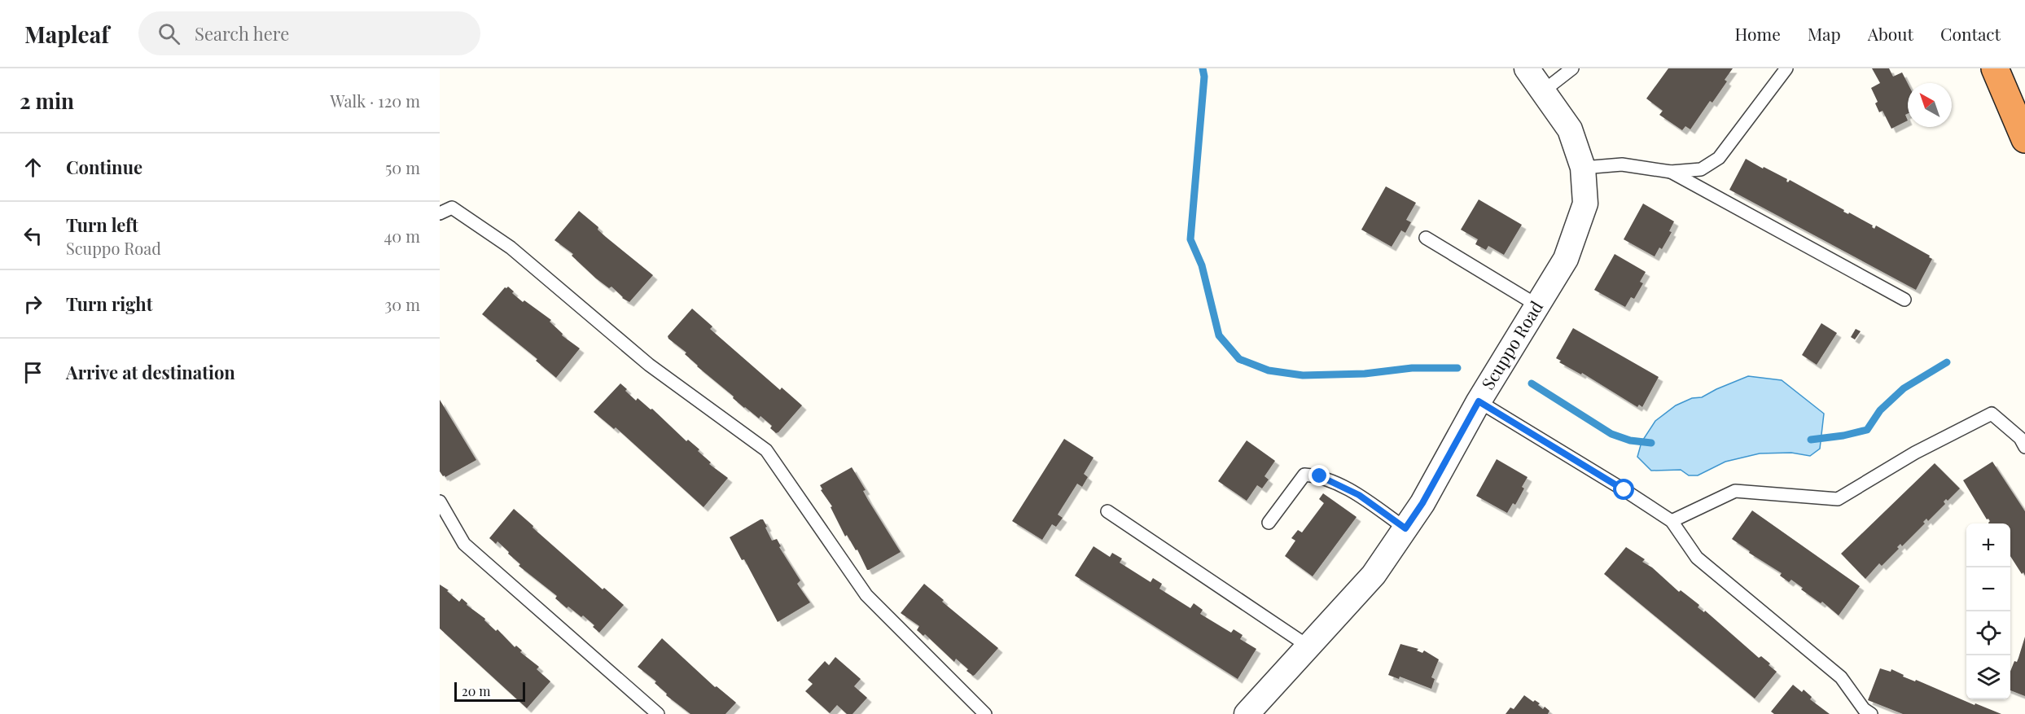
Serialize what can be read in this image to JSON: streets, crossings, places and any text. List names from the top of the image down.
{
  "streets": {
    "street": ["Scuppo Road"]
  },
  "scale_bar": "20 m",
  "north": "top left",
  "page": {
    "header": "Mapleaf",
    "search": "Search here",
    "nav": [
      "Home",
      "Map",
      "About",
      "Contact"
    ],
    "heading": ["2 min", "Walk · 120 m"],
    "list": [
      ["Continue", "50 m"],
      ["Turn left", "Scuppo Road", "40 m"],
      ["Turn right", "30 m"],
      "Arrive at destination"
    ],
    "map_buttons": ["+", "−"],
    "scale": "20 m"
  }
}
